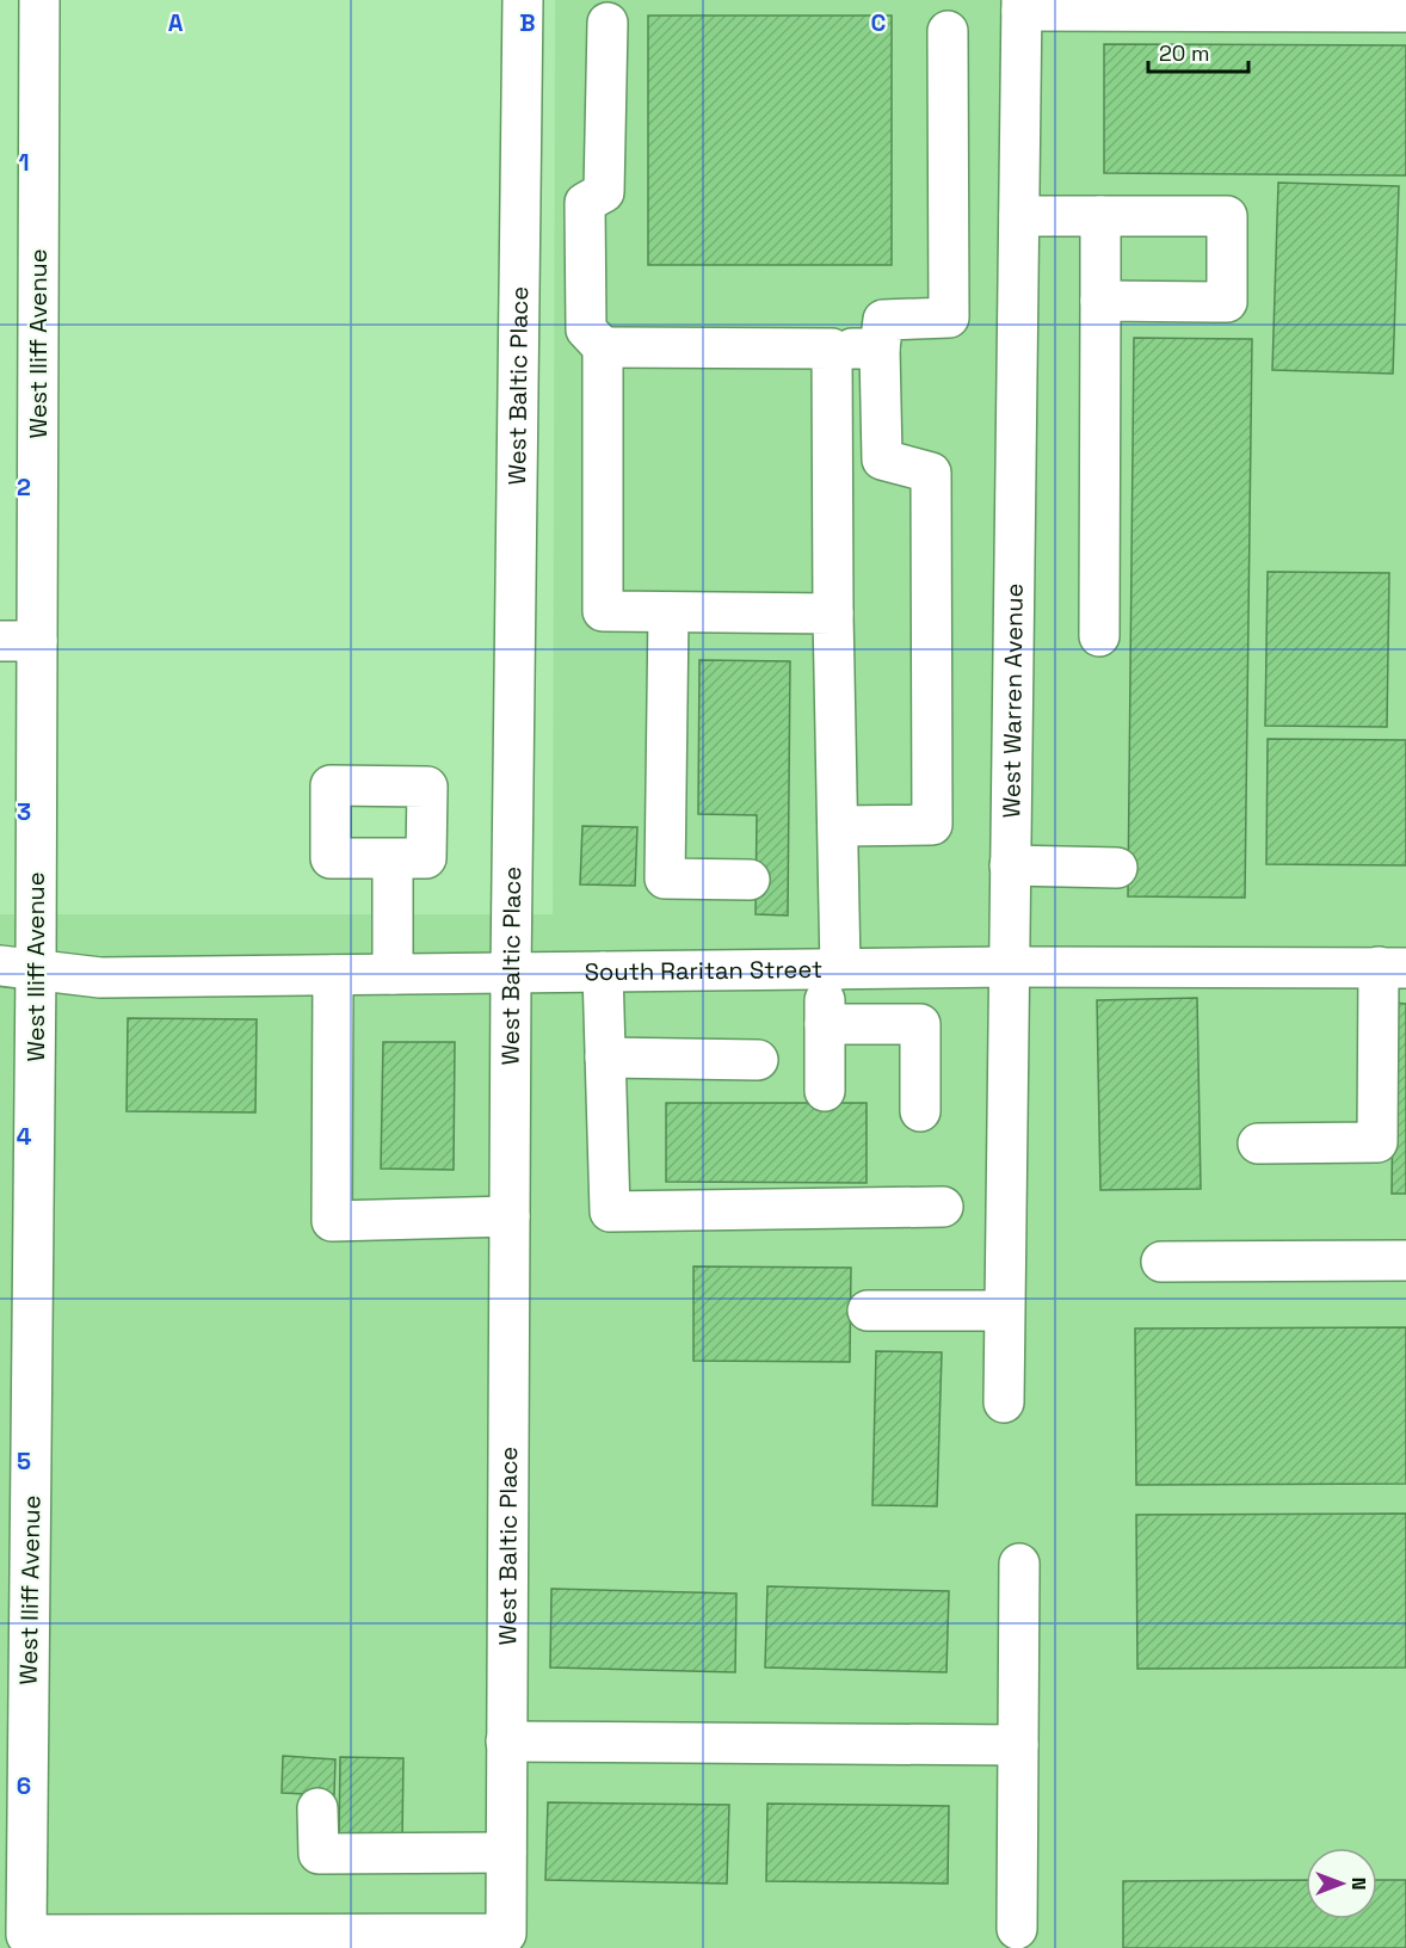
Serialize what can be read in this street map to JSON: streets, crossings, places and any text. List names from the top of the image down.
{
  "streets": {
    "street": [
      "West Iliff Avenue",
      "West Baltic Place",
      "West Warren Avenue",
      "South Raritan Street"
    ]
  },
  "crossings": [
    ["West Iliff Avenue", "West Baltic Place"],
    ["West Iliff Avenue", "South Raritan Street"],
    ["West Baltic Place", "South Raritan Street"],
    ["West Warren Avenue", "South Raritan Street"]
  ],
  "scale_bar": "20 m",
  "north": "right",
  "grid": {
    "columns": ["A", "B", "C"],
    "rows": [
      "1",
      "2",
      "3",
      "4",
      "5",
      "6"
    ]
  }
}
